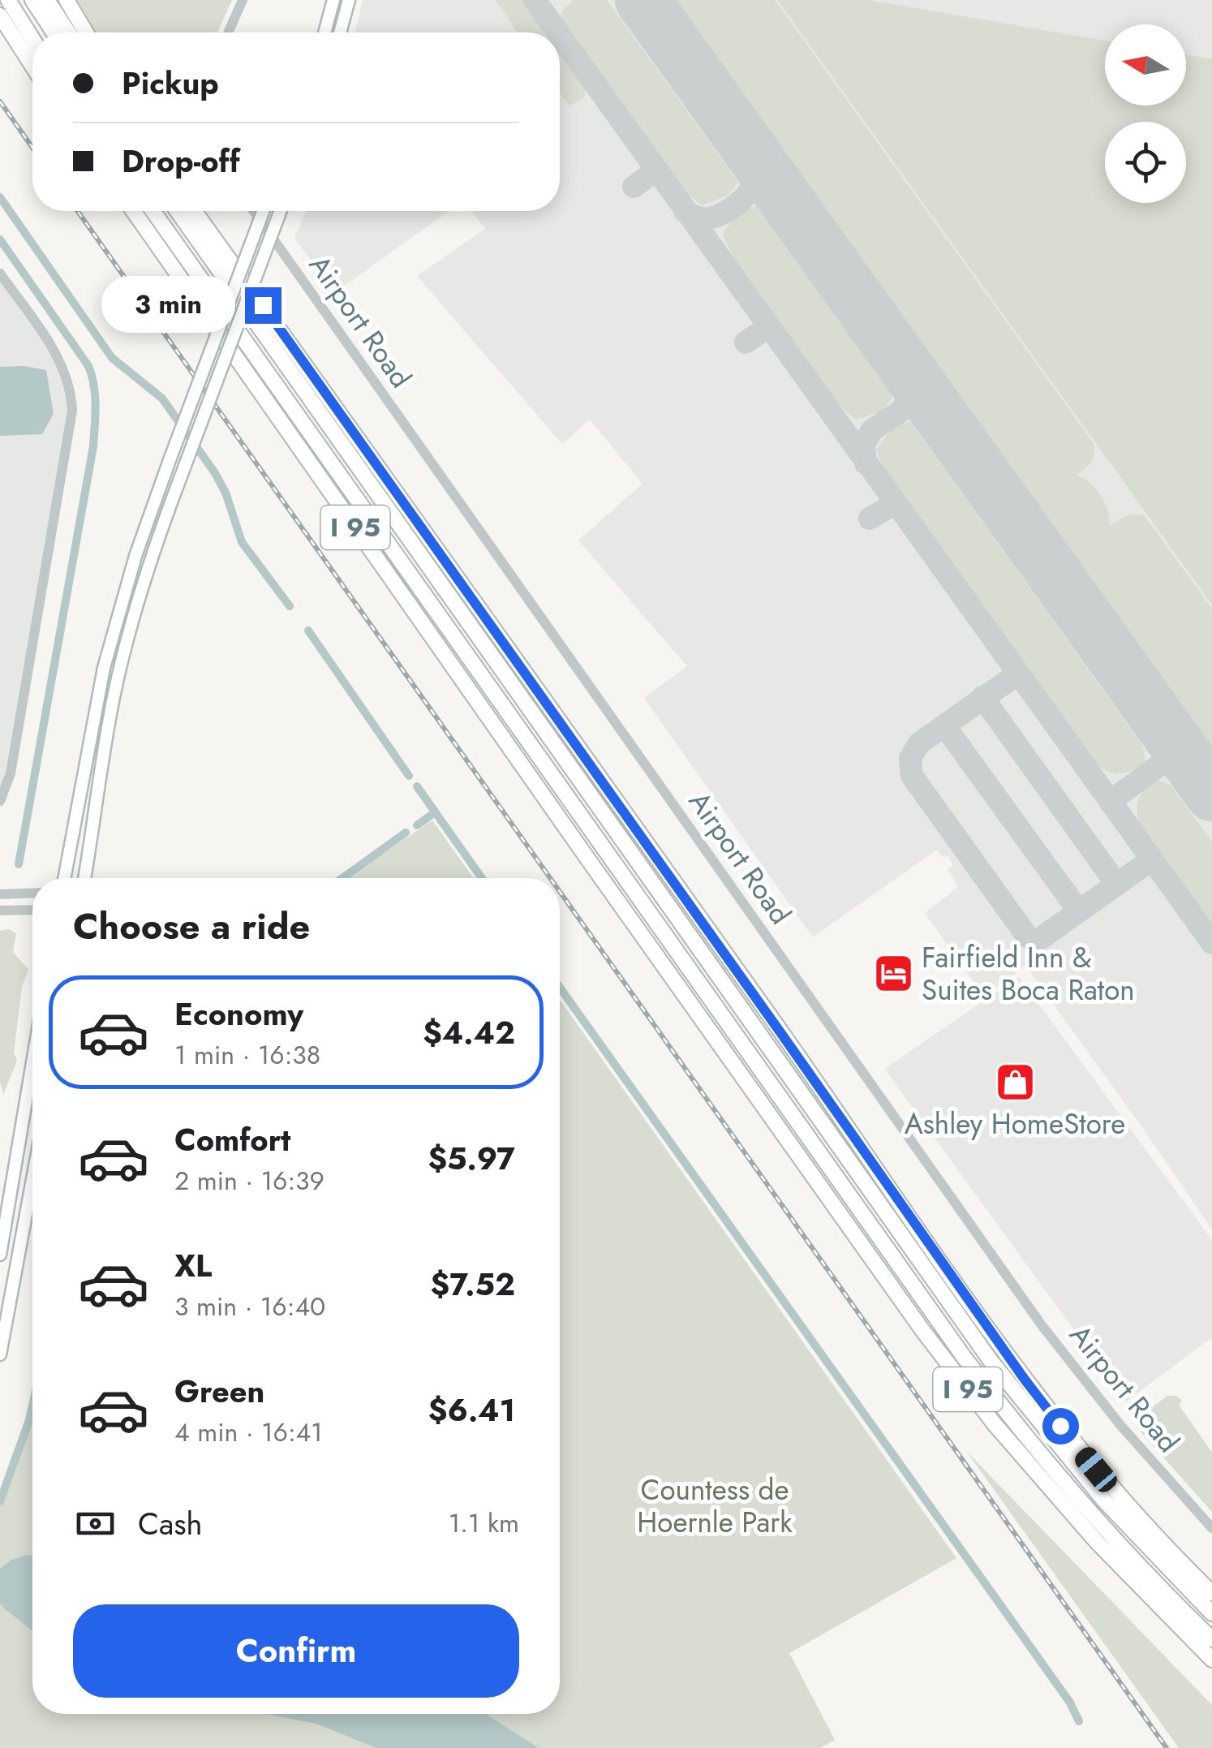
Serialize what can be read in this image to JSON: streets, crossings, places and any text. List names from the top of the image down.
{
  "streets": {
    "highway": ["I 95"],
    "street": ["Airport Road"]
  },
  "parks": ["Countess de Hoernle Park"],
  "places": {
    "hotel": ["Fairfield Inn & Suites Boca Raton"],
    "shop": ["Ashley HomeStore"]
  },
  "north": "left",
  "page": {
    "banner": ["Pickup", "Drop-off"],
    "bubble": "3 min",
    "heading": "Choose a ride",
    "list": [
      {
        "name": "Economy",
        "note": "1 min · 16:38",
        "value": "$4.42"
      },
      {
        "name": "Comfort",
        "note": "2 min · 16:39",
        "value": "$5.97"
      },
      {
        "name": "XL",
        "note": "3 min · 16:40",
        "value": "$7.52"
      },
      {
        "name": "Green",
        "note": "4 min · 16:41",
        "value": "$6.41"
      }
    ],
    "pay": ["Cash", "1.1 km"],
    "buttons": "Confirm"
  }
}
